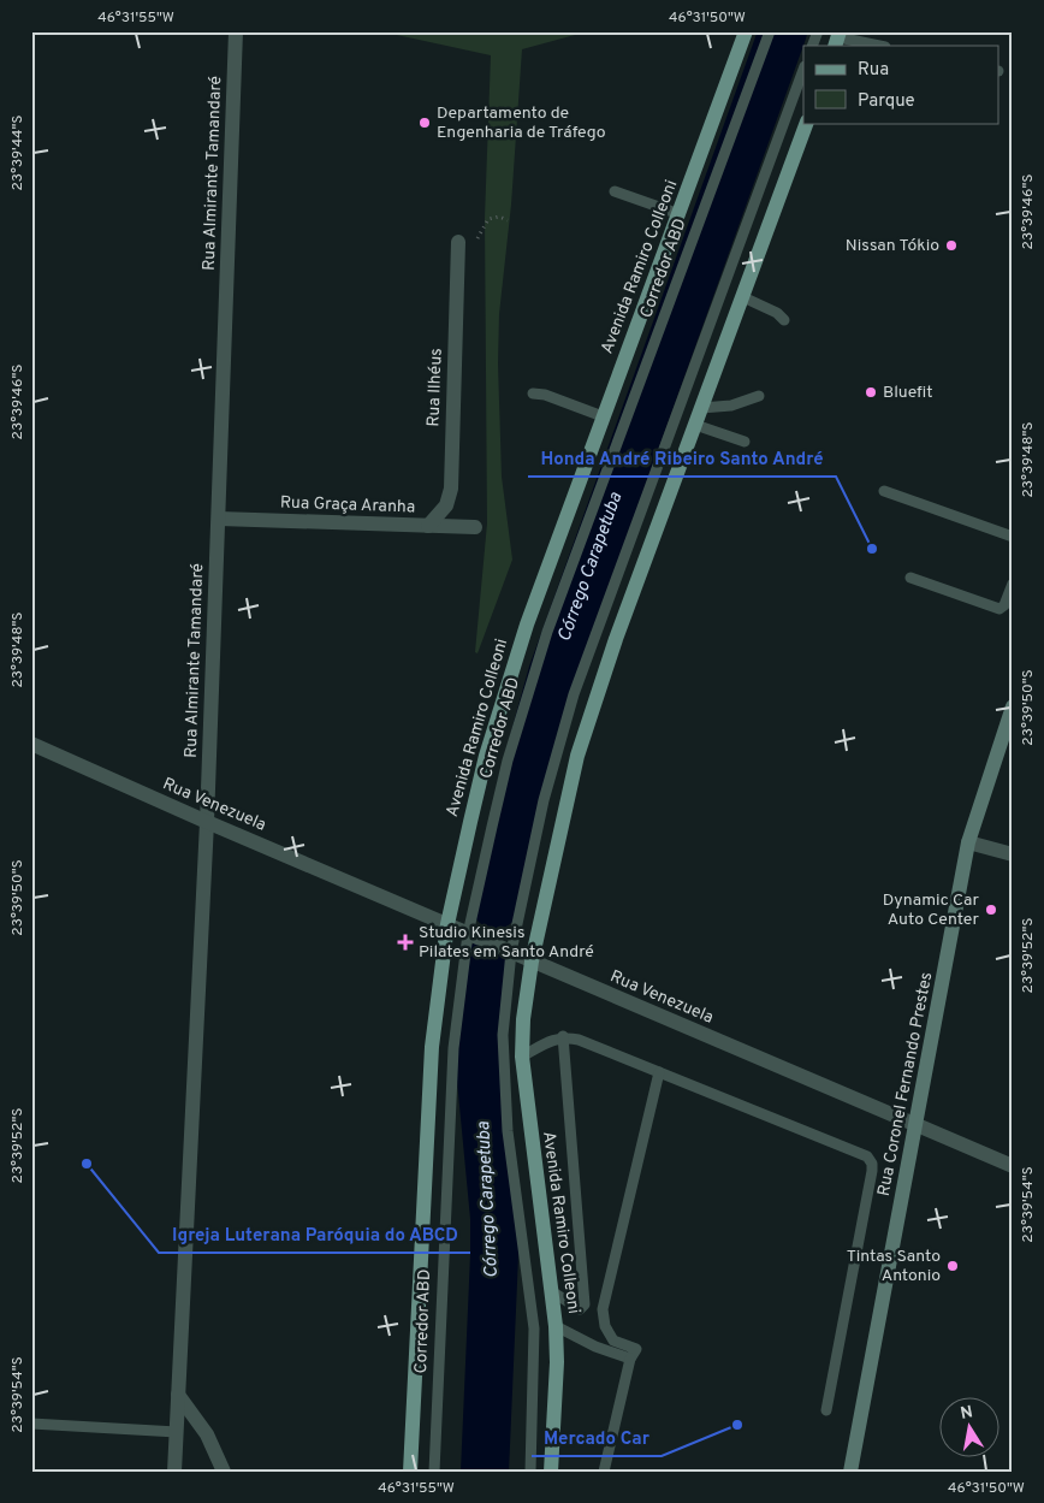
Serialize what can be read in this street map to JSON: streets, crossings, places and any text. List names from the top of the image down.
{
  "streets": {
    "main road": ["Avenida Ramiro Colleoni", "Rua Coronel Fernando Prestes"],
    "street": [
      "Rua Almirante Tamandaré",
      "Rua Ilhéus",
      "Rua Graça Aranha",
      "Rua Venezuela"
    ],
    "lane": ["Corredor ABD"]
  },
  "crossings": [
    ["Rua Almirante Tamandaré", "Rua Graça Aranha"],
    ["Rua Almirante Tamandaré", "Rua Venezuela"],
    ["Avenida Ramiro Colleoni", "Rua Venezuela"],
    ["Corredor ABD", "Rua Venezuela"],
    ["Rua Ilhéus", "Rua Graça Aranha"],
    ["Rua Venezuela", "Rua Coronel Fernando Prestes"]
  ],
  "water": ["Córrego Carapetuba"],
  "places": {
    "other": [
      "Departamento de Engenharia de Tráfego",
      "Nissan Tókio",
      "Bluefit",
      "Honda André Ribeiro Santo André",
      "Dynamic Car Auto Center",
      "Igreja Luterana Paróquia do ABCD",
      "Tintas Santo Antonio",
      "Mercado Car"
    ],
    "health": ["Studio Kinesis Pilates em Santo André"]
  },
  "legend": ["Rua", "Parque"],
  "north": "top",
  "coordinates": [
    "46°31'55\"W",
    "46°31'50\"W",
    "23°39'44\"S",
    "23°39'46\"S",
    "23°39'48\"S",
    "23°39'50\"S",
    "23°39'52\"S",
    "23°39'54\"S"
  ]
}
